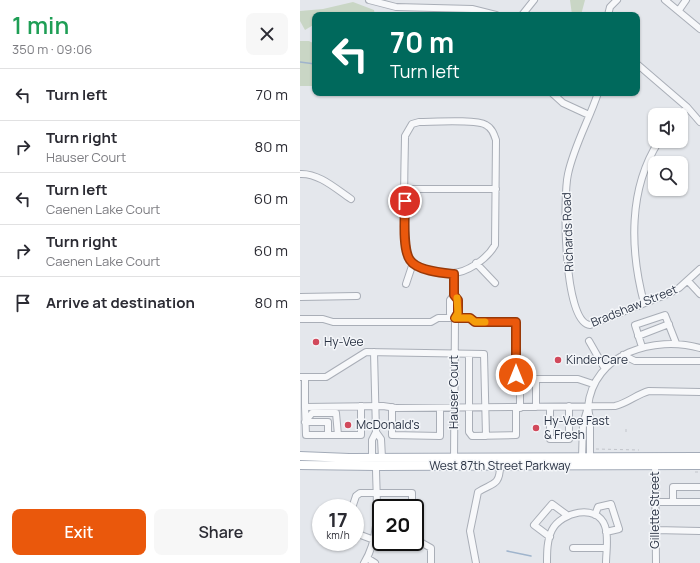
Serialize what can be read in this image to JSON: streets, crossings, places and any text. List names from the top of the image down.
{
  "streets": {
    "main road": ["West 87th Street Parkway"],
    "street": [
      "Richards Road",
      "Bradshaw Street",
      "Hauser Court",
      "Gillette Street"
    ]
  },
  "crossings": [
    ["Richards Road", "Bradshaw Street"],
    ["Hauser Court", "West 87th Street Parkway"],
    ["West 87th Street Parkway", "Gillette Street"]
  ],
  "places": [
    "Hy-Vee",
    "KinderCare",
    "McDonald's",
    "Hy-Vee Fast & Fresh"
  ],
  "page": {
    "heading": ["1 min", "350 m · 09:06"],
    "turn": ["70 m", "Turn left"],
    "list": [
      {
        "name": "Turn left",
        "value": "70 m"
      },
      {
        "name": "Turn right",
        "note": "Hauser Court",
        "value": "80 m"
      },
      {
        "name": "Turn left",
        "note": "Caenen Lake Court",
        "value": "60 m"
      },
      {
        "name": "Turn right",
        "note": "Caenen Lake Court",
        "value": "60 m"
      },
      {
        "name": "Arrive at destination",
        "value": "80 m"
      }
    ],
    "speed": "17 km/h",
    "limit": "20",
    "buttons": ["Exit", "Share"]
  }
}
